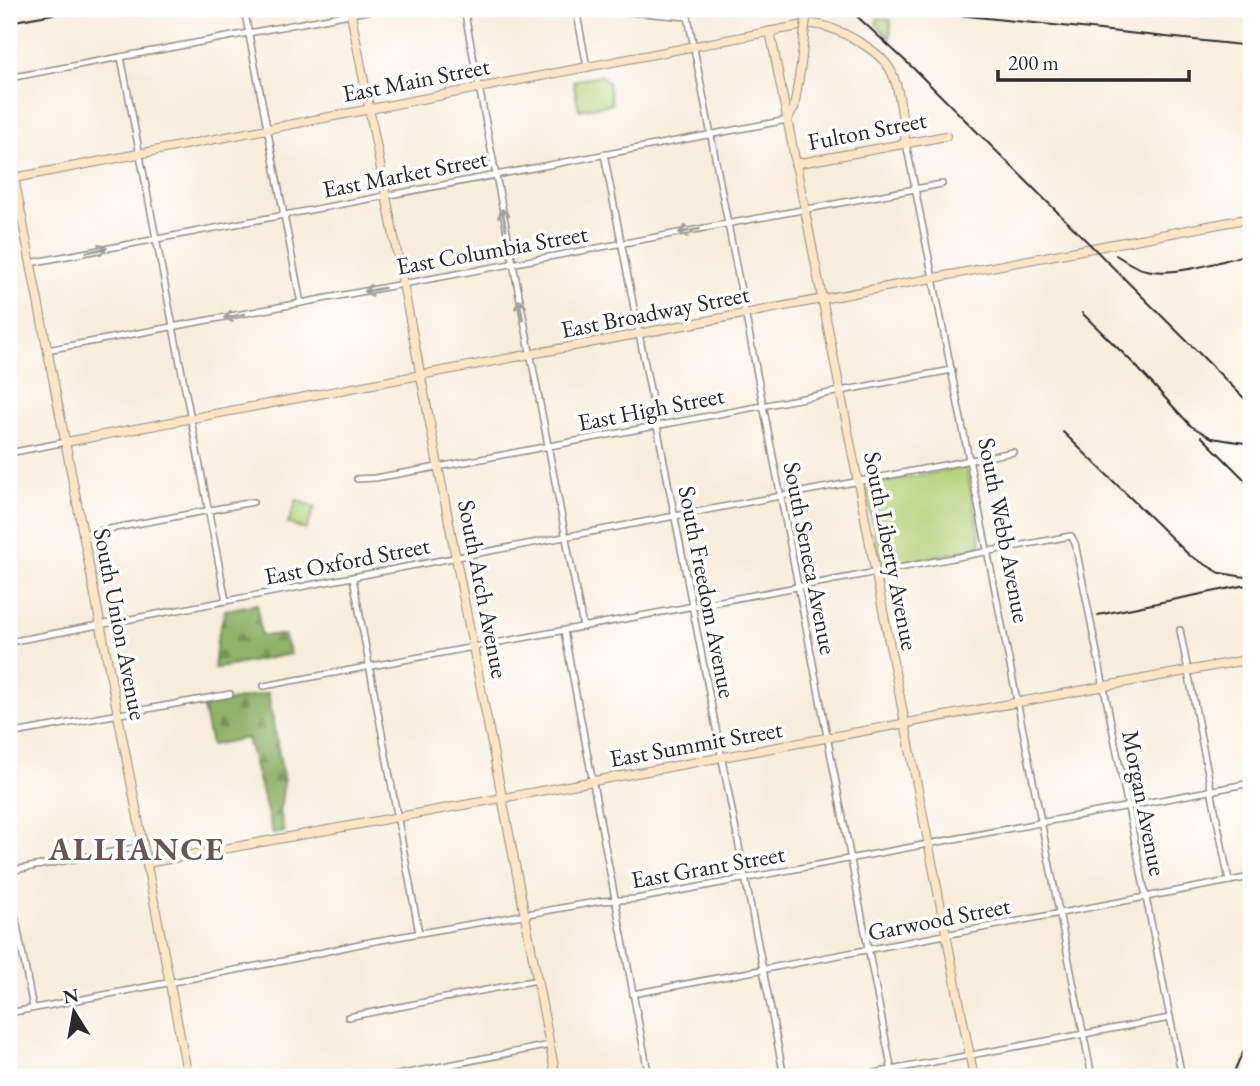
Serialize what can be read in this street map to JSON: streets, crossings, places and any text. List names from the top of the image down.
{
  "streets": {
    "street": [
      "East Main Street",
      "Fulton Street",
      "East Market Street",
      "East Columbia Street",
      "East Broadway Street",
      "East High Street",
      "South Webb Avenue",
      "South Liberty Avenue",
      "South Seneca Avenue",
      "East Oxford Street",
      "South Arch Avenue",
      "South Freedom Avenue",
      "South Union Avenue",
      "East Summit Street",
      "Morgan Avenue",
      "East Grant Street",
      "Garwood Street"
    ]
  },
  "crossings": [
    ["East Main Street", "South Webb Avenue"],
    ["East Main Street", "South Liberty Avenue"],
    ["East Main Street", "South Seneca Avenue"],
    ["East Main Street", "South Arch Avenue"],
    ["East Main Street", "South Union Avenue"],
    ["Fulton Street", "South Webb Avenue"],
    ["Fulton Street", "South Liberty Avenue"],
    ["East Market Street", "South Liberty Avenue"],
    ["East Market Street", "South Seneca Avenue"],
    ["East Market Street", "South Arch Avenue"],
    ["East Market Street", "South Freedom Avenue"],
    ["East Market Street", "South Union Avenue"],
    ["East Columbia Street", "South Webb Avenue"],
    ["East Columbia Street", "South Liberty Avenue"],
    ["East Columbia Street", "South Seneca Avenue"],
    ["East Columbia Street", "South Arch Avenue"],
    ["East Columbia Street", "South Freedom Avenue"],
    ["East Columbia Street", "South Union Avenue"],
    ["East Broadway Street", "South Webb Avenue"],
    ["East Broadway Street", "South Liberty Avenue"],
    ["East Broadway Street", "South Seneca Avenue"],
    ["East Broadway Street", "South Arch Avenue"],
    ["East Broadway Street", "South Freedom Avenue"],
    ["East Broadway Street", "South Union Avenue"],
    ["East High Street", "South Webb Avenue"],
    ["East High Street", "South Liberty Avenue"],
    ["East High Street", "South Seneca Avenue"],
    ["East High Street", "South Arch Avenue"],
    ["East High Street", "South Freedom Avenue"],
    ["South Webb Avenue", "East Oxford Street"],
    ["South Webb Avenue", "East Summit Street"],
    ["South Webb Avenue", "Morgan Avenue"],
    ["South Webb Avenue", "East Grant Street"],
    ["South Webb Avenue", "Garwood Street"],
    ["South Liberty Avenue", "East Oxford Street"],
    ["South Liberty Avenue", "East Summit Street"],
    ["South Liberty Avenue", "East Grant Street"],
    ["South Liberty Avenue", "Garwood Street"],
    ["South Seneca Avenue", "East Oxford Street"],
    ["South Seneca Avenue", "East Summit Street"],
    ["South Seneca Avenue", "East Grant Street"],
    ["South Seneca Avenue", "Garwood Street"],
    ["East Oxford Street", "South Arch Avenue"],
    ["East Oxford Street", "South Freedom Avenue"],
    ["East Oxford Street", "South Union Avenue"],
    ["South Arch Avenue", "East Summit Street"],
    ["South Arch Avenue", "East Grant Street"],
    ["South Freedom Avenue", "East Summit Street"],
    ["South Freedom Avenue", "East Grant Street"],
    ["South Freedom Avenue", "Garwood Street"],
    ["South Union Avenue", "East Summit Street"],
    ["South Union Avenue", "East Grant Street"],
    ["East Summit Street", "Morgan Avenue"],
    ["Morgan Avenue", "East Grant Street"],
    ["Morgan Avenue", "Garwood Street"]
  ],
  "one_way": ["East Columbia Street"],
  "districts": ["ALLIANCE"],
  "scale_bar": "200 m",
  "north": "top"
}
